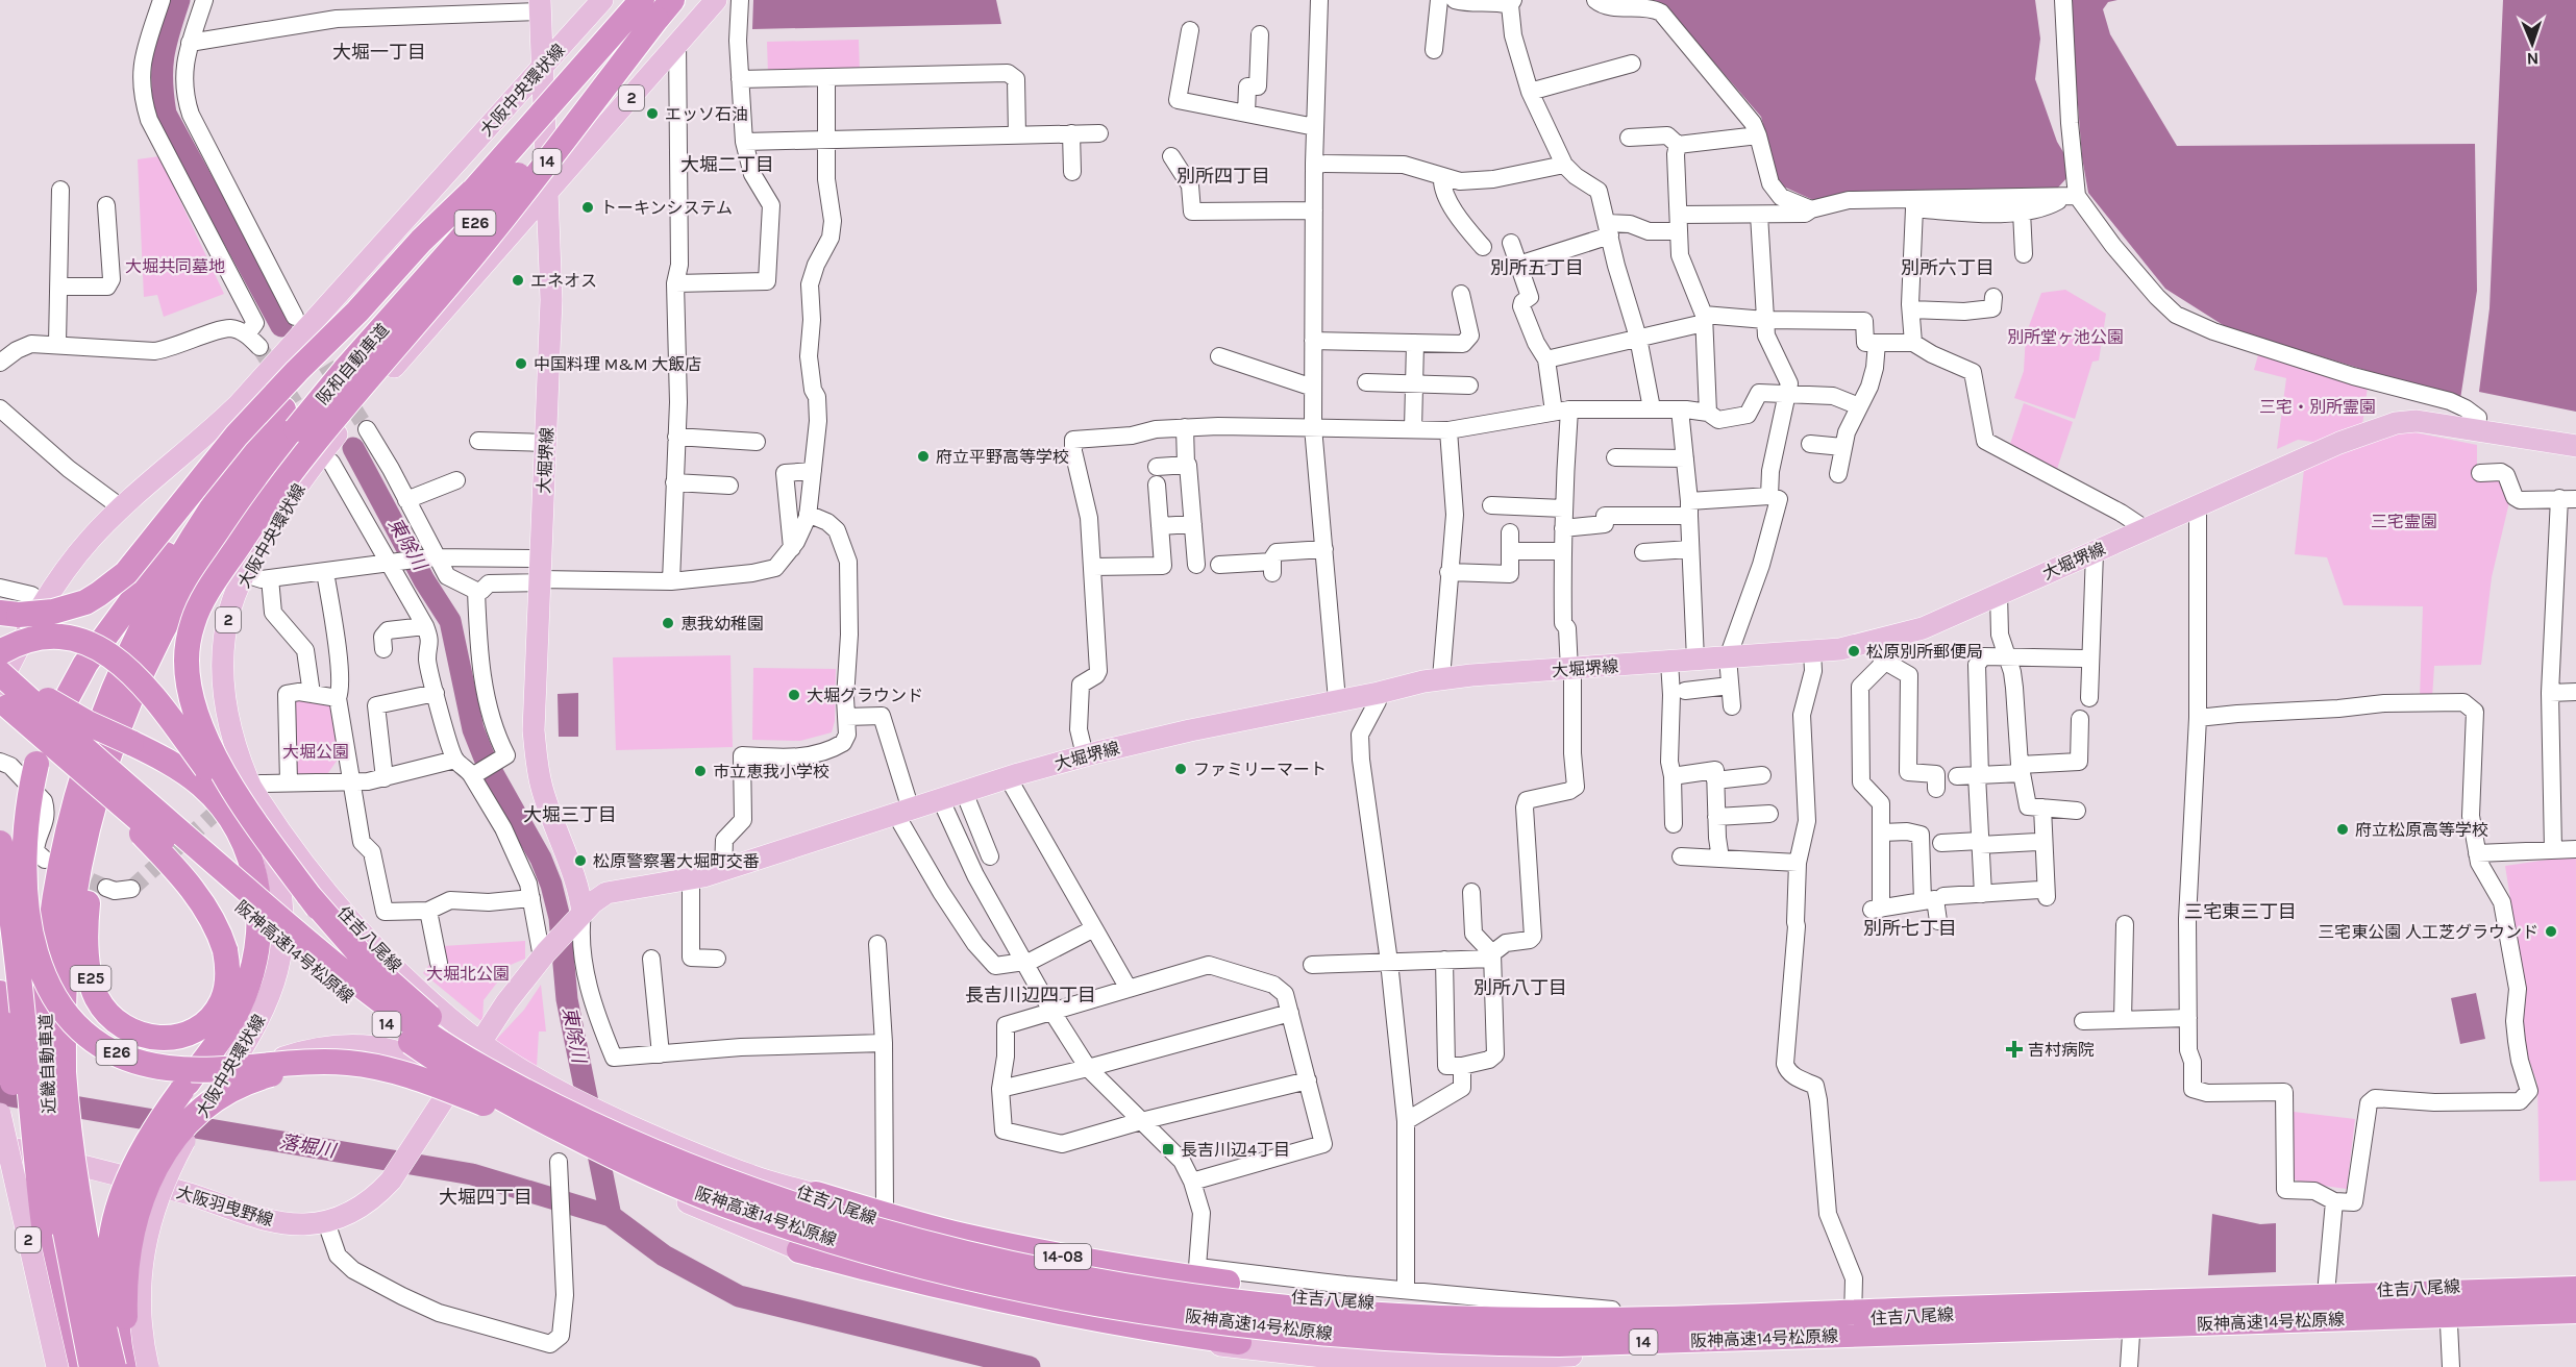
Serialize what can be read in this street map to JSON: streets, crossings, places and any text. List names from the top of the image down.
{
  "streets": {
    "highway": [
      "14",
      "E26",
      "阪和自動車道",
      "阪神高速14号松原線",
      "E25",
      "近畿自動車道",
      "14-08"
    ],
    "main road": [
      "大阪中央環状線",
      "2",
      "大堀堺線",
      "住吉八尾線",
      "大阪羽曳野線"
    ]
  },
  "crossings": [
    ["大阪中央環状線", "大堀堺線"],
    ["大阪中央環状線", "住吉八尾線"],
    ["大阪中央環状線", "E25"],
    ["14", "阪和自動車道"],
    ["14", "住吉八尾線"],
    ["14", "阪神高速14号松原線"],
    ["E26", "阪和自動車道"],
    ["E26", "阪神高速14号松原線"],
    ["阪和自動車道", "阪神高速14号松原線"],
    ["阪和自動車道", "E25"],
    ["阪和自動車道", "近畿自動車道"],
    ["大堀堺線", "住吉八尾線"],
    ["大堀堺線", "大阪羽曳野線"],
    ["住吉八尾線", "阪神高速14号松原線"],
    ["住吉八尾線", "大阪羽曳野線"],
    ["住吉八尾線", "14-08"],
    ["阪神高速14号松原線", "E25"],
    ["阪神高速14号松原線", "近畿自動車道"],
    ["阪神高速14号松原線", "14-08"],
    ["E25", "近畿自動車道"]
  ],
  "districts": [
    "大堀一丁目",
    "大堀二丁目",
    "別所四丁目",
    "別所五丁目",
    "別所六丁目",
    "大堀三丁目",
    "三宅東三丁目",
    "別所七丁目",
    "別所八丁目",
    "長吉川辺四丁目",
    "大堀四丁目"
  ],
  "water": ["東除川", "落堀川"],
  "parks": [
    "大堀共同墓地",
    "別所堂ヶ池公園",
    "三宅・別所霊園",
    "三宅霊園",
    "大堀公園",
    "大堀北公園"
  ],
  "places": {
    "other": [
      "エッソ石油",
      "トーキンシステム",
      "エネオス",
      "中国料理 M&M 大飯店",
      "府立平野高等学校",
      "恵我幼稚園",
      "松原別所郵便局",
      "大堀グラウンド",
      "ファミリーマート",
      "市立恵我小学校",
      "府立松原高等学校",
      "松原警察署大堀町交番",
      "三宅東公園 人工芝グラウンド"
    ],
    "health": ["吉村病院"],
    "transit": ["長吉川辺4丁目"]
  },
  "north": "bottom"
}
